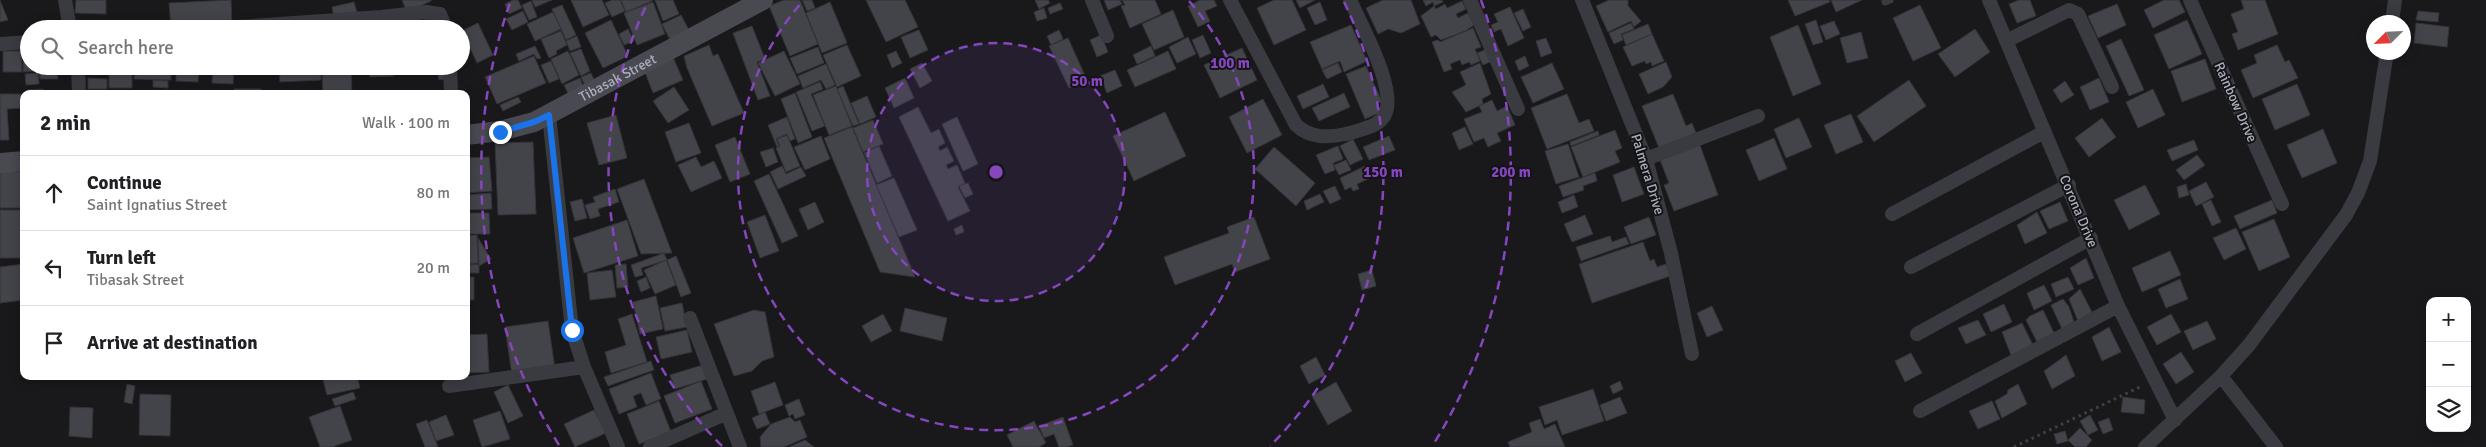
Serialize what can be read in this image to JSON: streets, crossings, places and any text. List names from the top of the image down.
{
  "streets": {
    "street": [
      "Tibasak Street",
      "Rainbow Drive",
      "Palmera Drive",
      "Corona Drive"
    ]
  },
  "north": "bottom left",
  "page": {
    "search": "Search here",
    "heading": ["2 min", "Walk · 100 m"],
    "list": [
      ["Continue", "Saint Ignatius Street", "80 m"],
      ["Turn left", "Tibasak Street", "20 m"],
      "Arrive at destination"
    ],
    "map_buttons": ["+", "−"]
  },
  "rings": [
    "100 m",
    "50 m",
    "150 m",
    "200 m"
  ]
}
